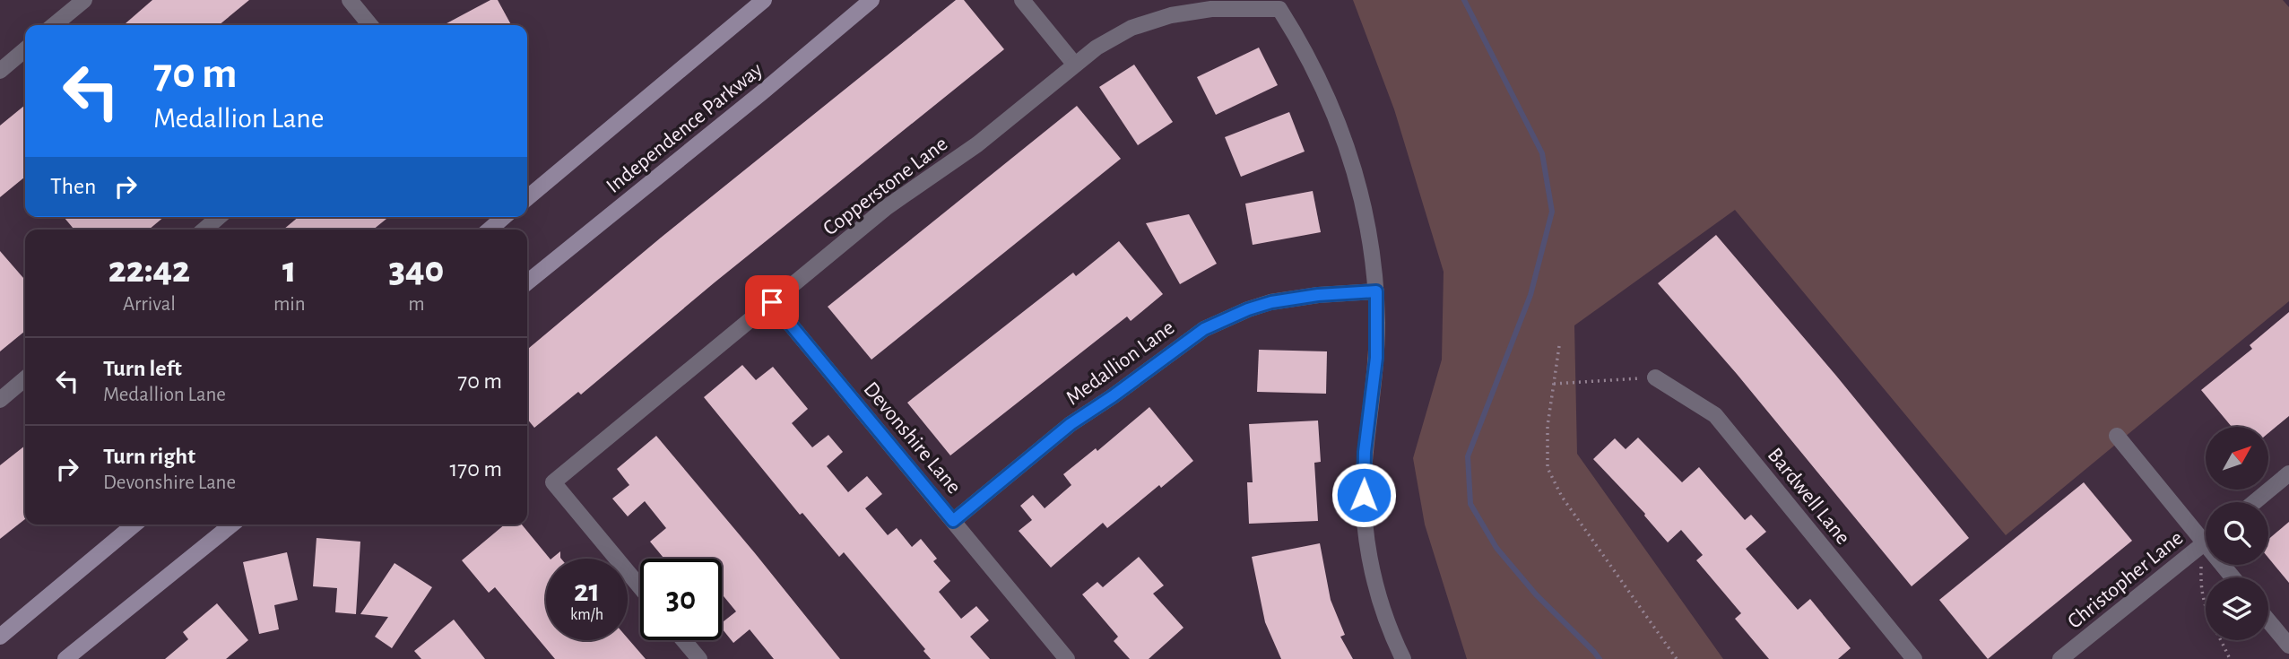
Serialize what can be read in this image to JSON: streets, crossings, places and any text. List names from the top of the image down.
{
  "streets": {
    "main road": ["Independence Parkway"],
    "street": [
      "Copperstone Lane",
      "Medallion Lane",
      "Devonshire Lane",
      "Bardwell Lane",
      "Christopher Lane"
    ]
  },
  "crossings": [
    ["Copperstone Lane", "Medallion Lane"],
    ["Copperstone Lane", "Devonshire Lane"],
    ["Medallion Lane", "Devonshire Lane"]
  ],
  "north": "top right",
  "page": {
    "turn": ["70 m", "Medallion Lane"],
    "then": "Then",
    "eta": [
      "22:42",
      "Arrival",
      "1",
      "min",
      "340",
      "m"
    ],
    "list": [
      {
        "name": "Turn left",
        "note": "Medallion Lane",
        "value": "70 m"
      },
      {
        "name": "Turn right",
        "note": "Devonshire Lane",
        "value": "170 m"
      }
    ],
    "speed": "21 km/h",
    "limit": "30"
  }
}
